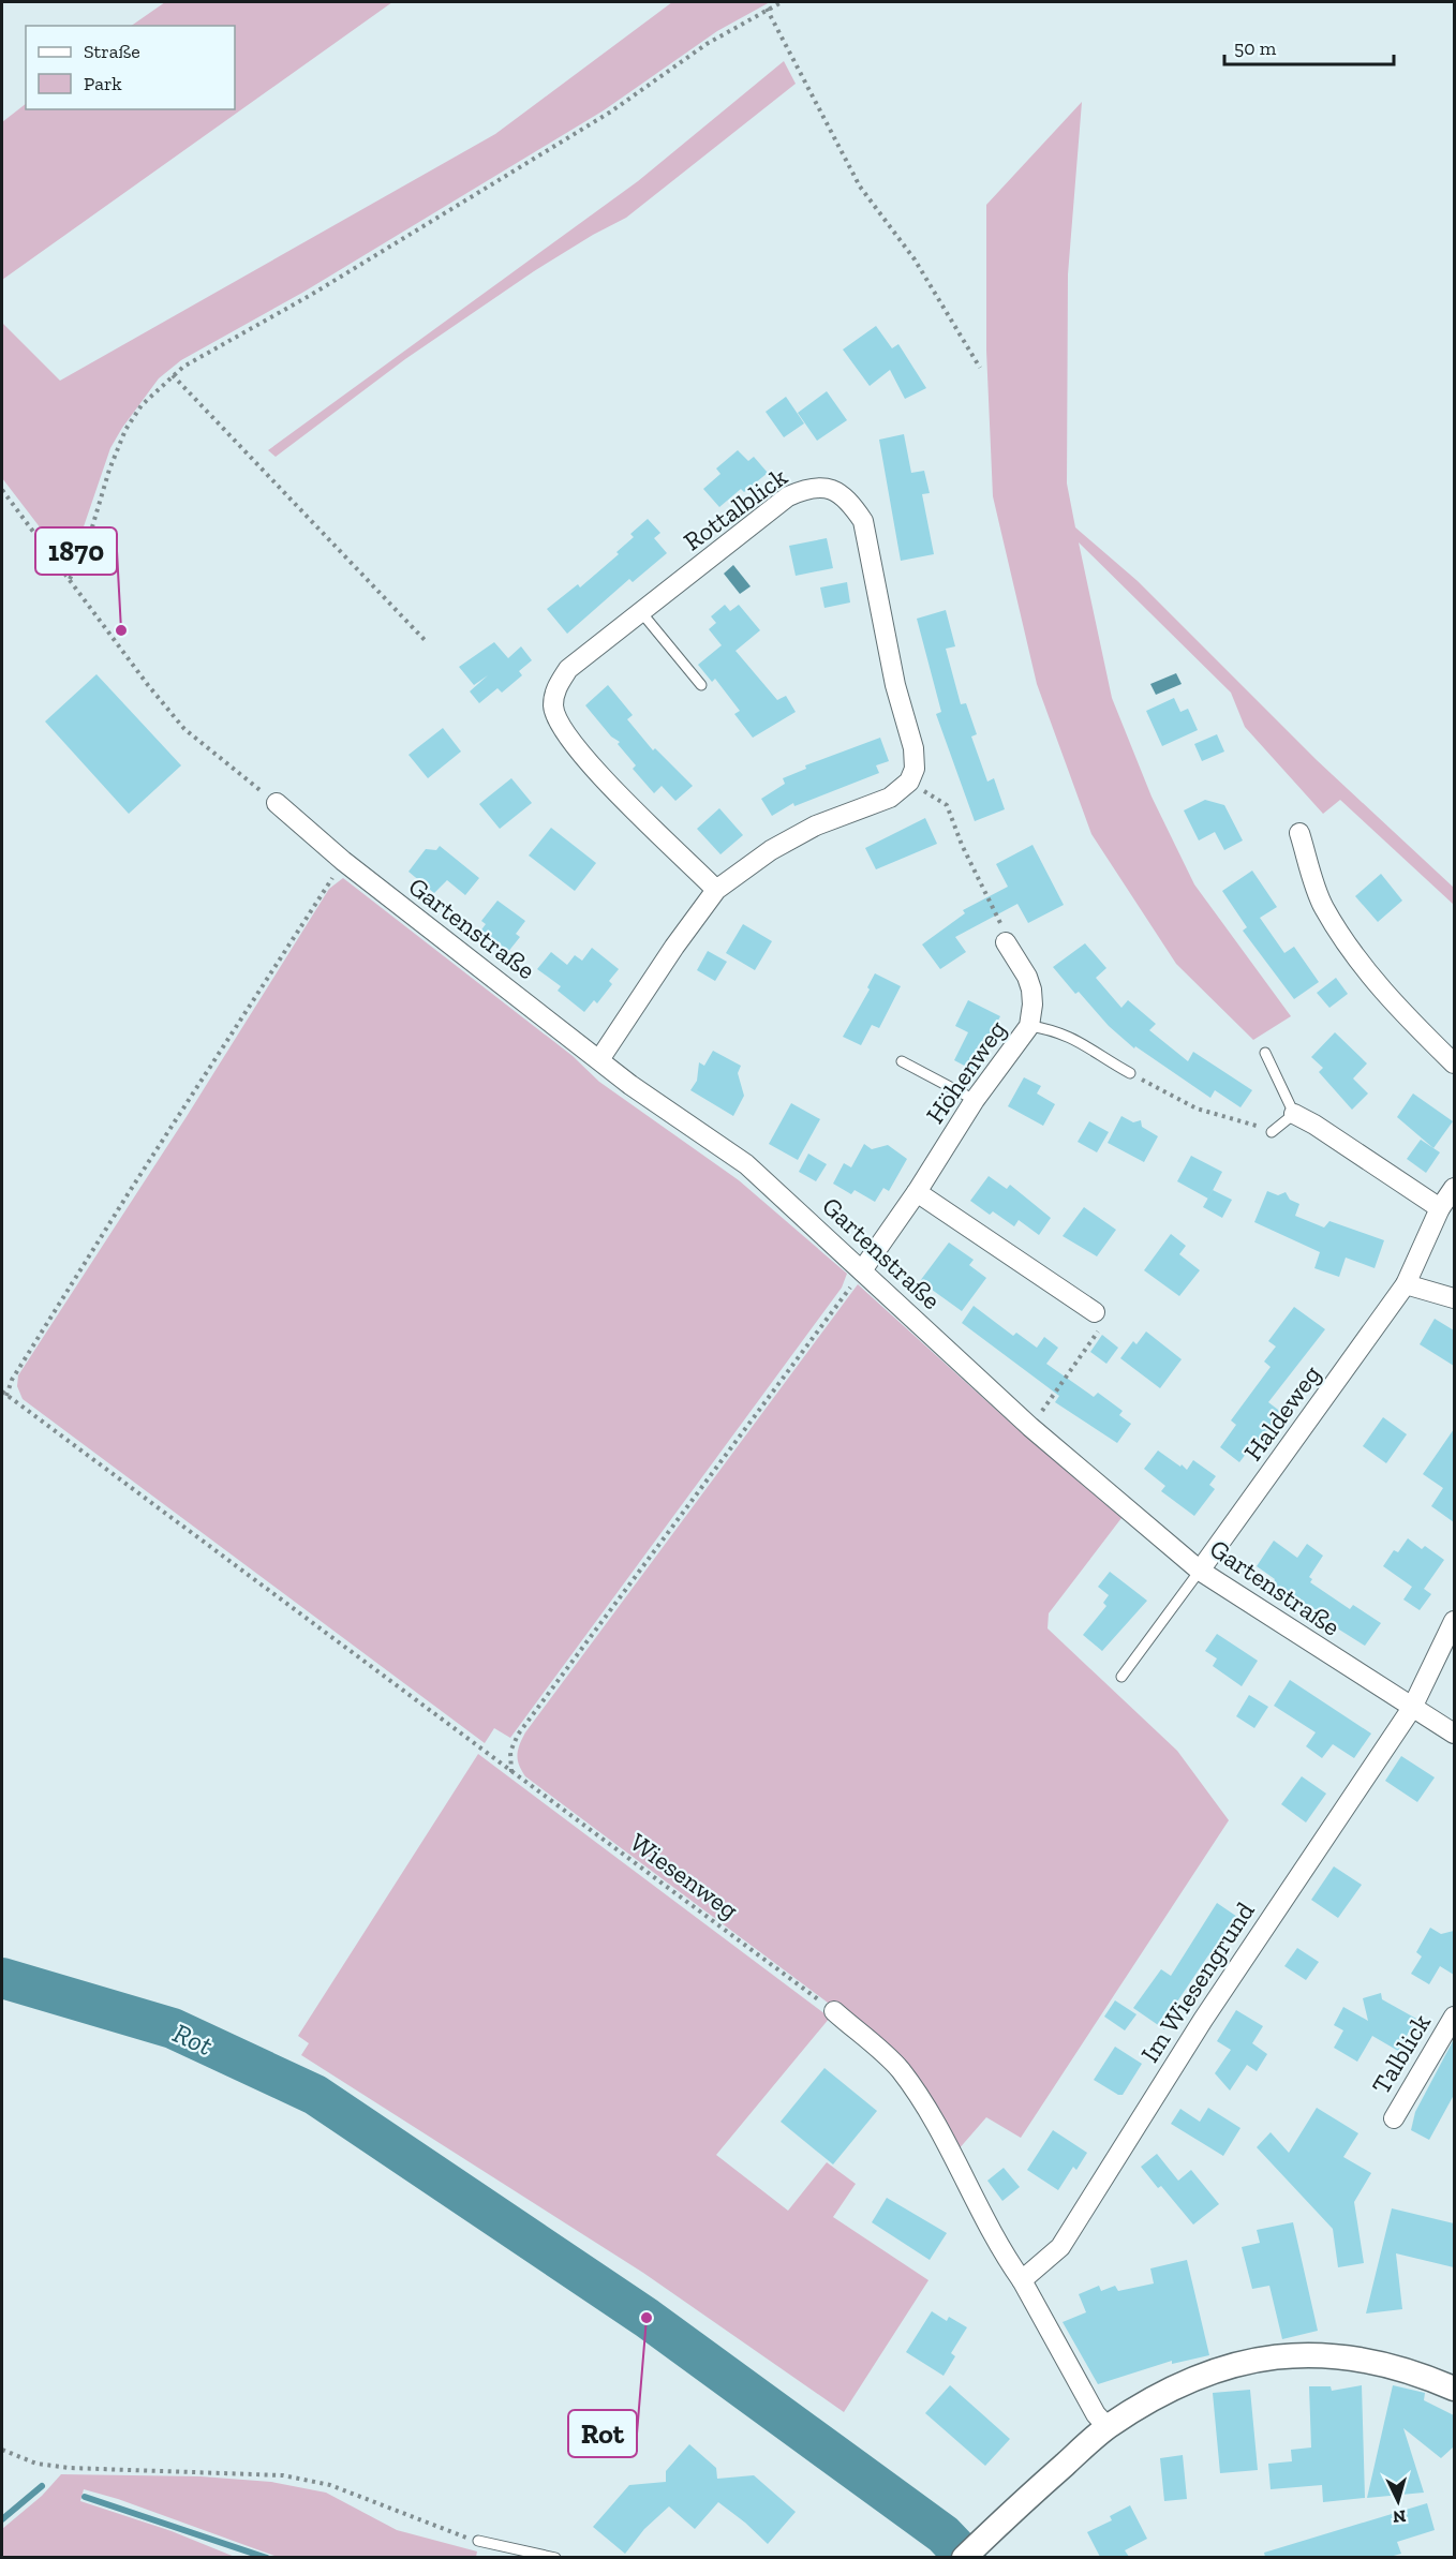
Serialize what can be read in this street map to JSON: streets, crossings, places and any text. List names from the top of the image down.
{
  "streets": {
    "street": [
      "Rottalblick",
      "Gartenstraße",
      "Höhenweg",
      "Haldeweg",
      "Im Wiesengrund",
      "Talblick"
    ],
    "path": ["Wiesenweg"]
  },
  "crossings": [
    ["Gartenstraße", "Höhenweg"],
    ["Gartenstraße", "Haldeweg"],
    ["Gartenstraße", "Im Wiesengrund"]
  ],
  "water": ["Rot"],
  "places": ["1870", "Rot"],
  "legend": ["Straße", "Park"],
  "scale_bar": "50 m",
  "north": "bottom"
}
